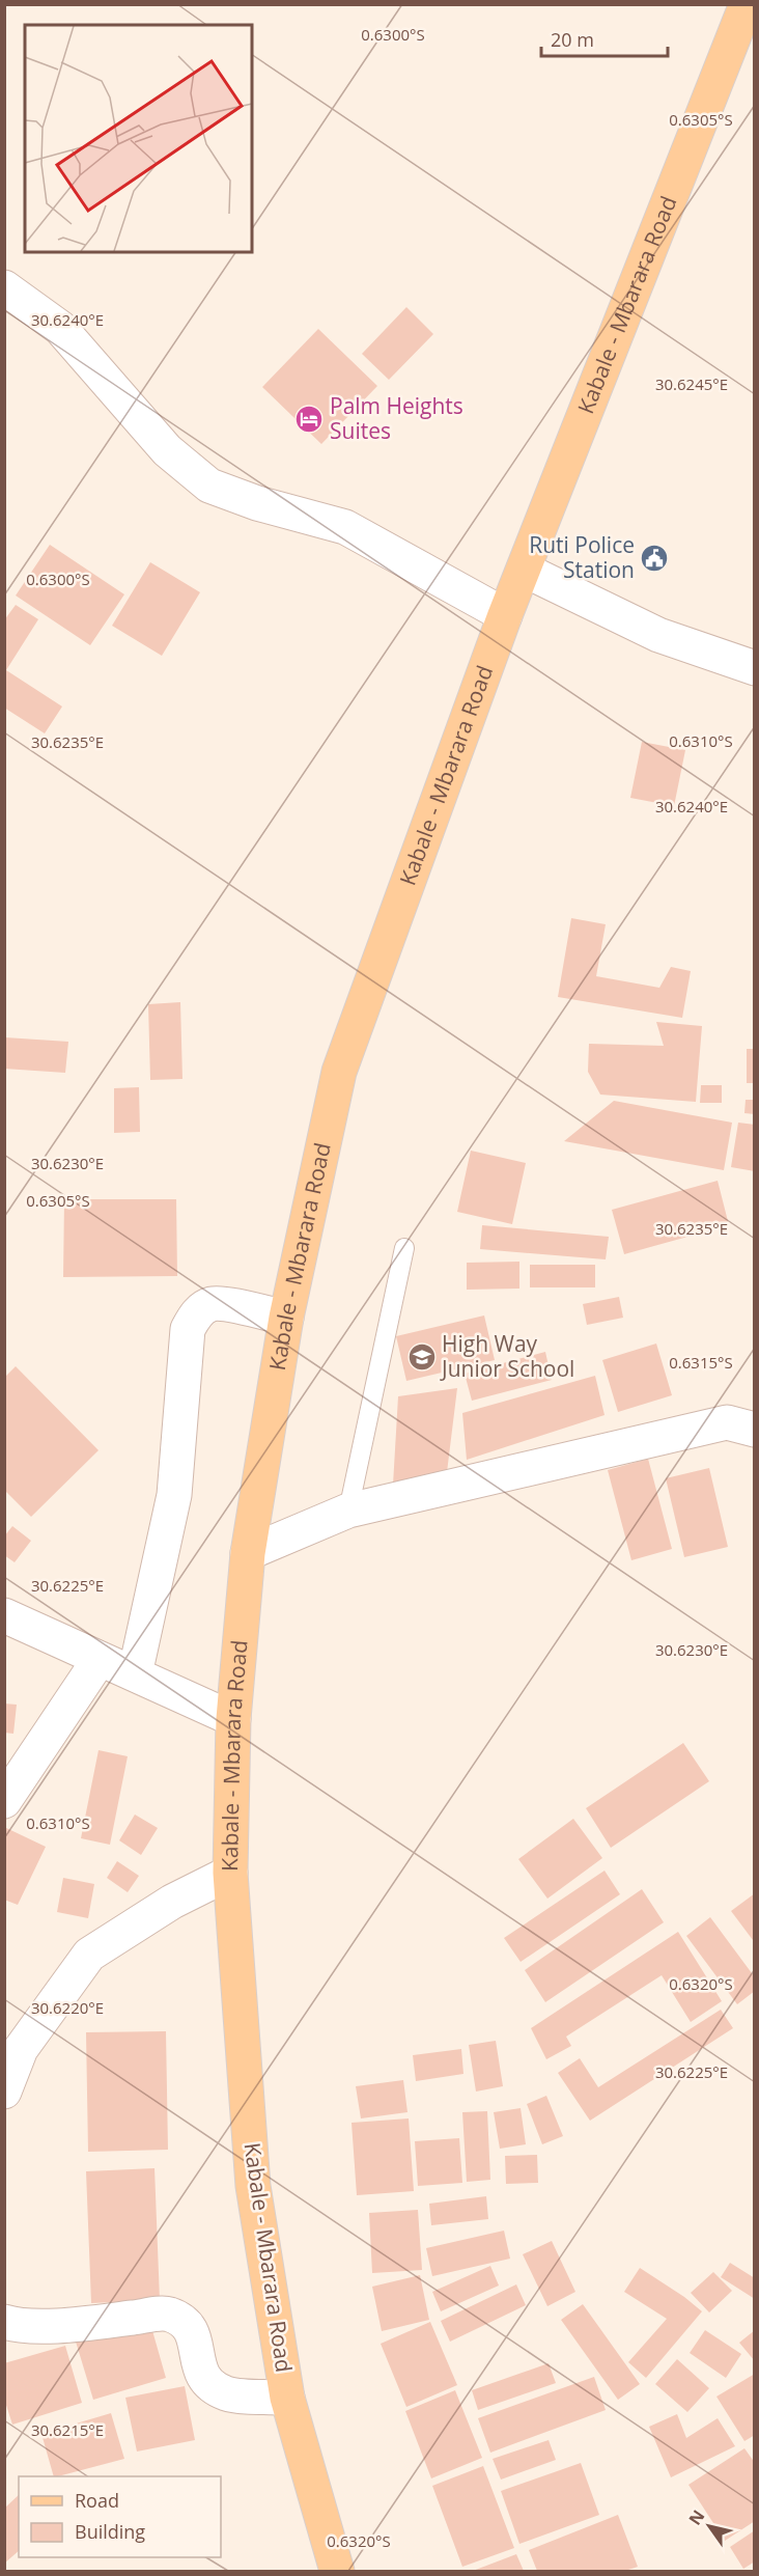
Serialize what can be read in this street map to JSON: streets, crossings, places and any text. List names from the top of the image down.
{
  "streets": {
    "main road": ["Kabale - Mbarara Road"]
  },
  "places": {
    "hotel": ["Palm Heights Suites"],
    "public building": ["Ruti Police Station"],
    "school or university": ["High Way Junior School"]
  },
  "legend": ["Road", "Building"],
  "scale_bar": "20 m",
  "north": "top left",
  "coordinates": [
    "0.6300°S",
    "0.6305°S",
    "30.6240°E",
    "30.6245°E",
    "0.6310°S",
    "30.6235°E",
    "30.6230°E",
    "0.6315°S",
    "30.6225°E",
    "0.6320°S",
    "30.6220°E",
    "30.6215°E"
  ]
}
